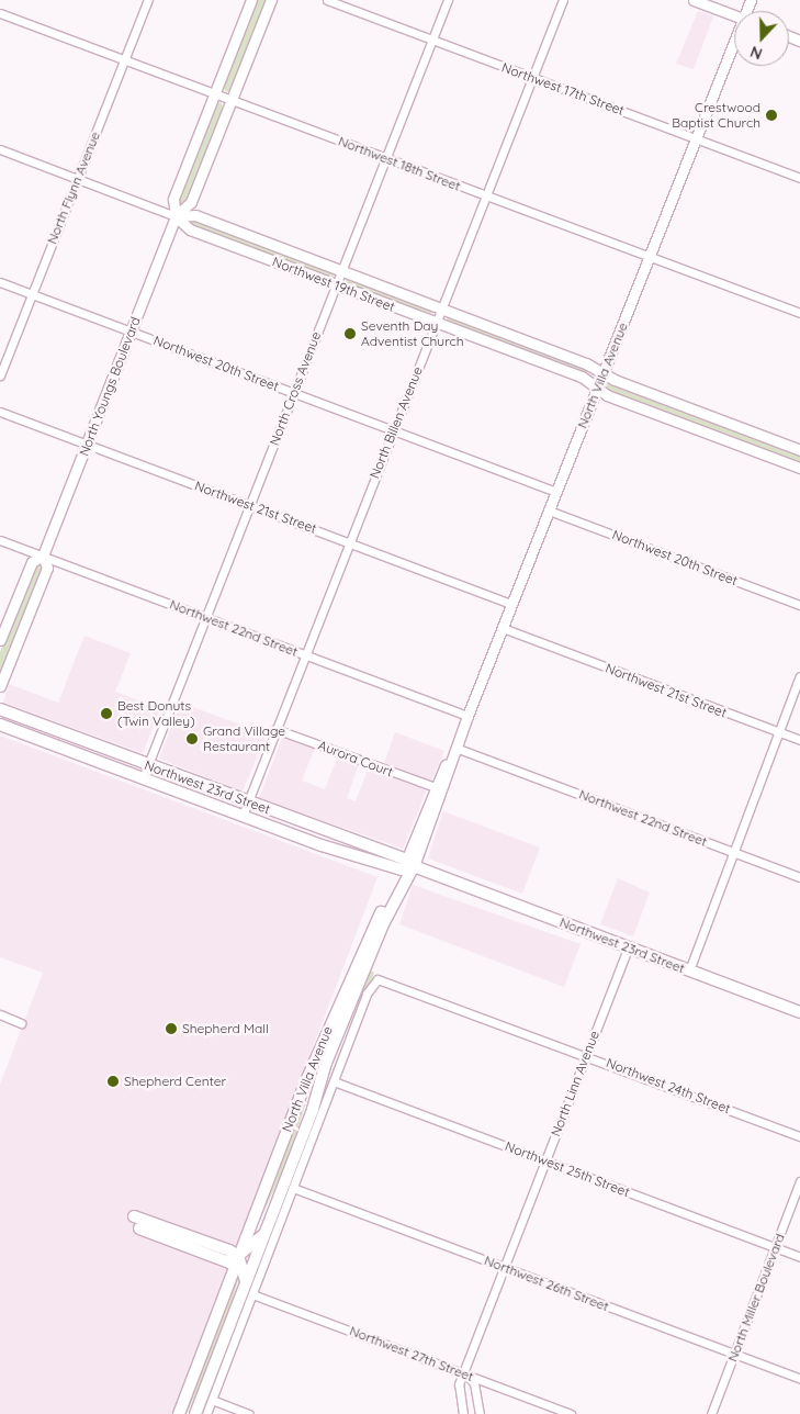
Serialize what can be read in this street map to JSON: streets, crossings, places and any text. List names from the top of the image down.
{
  "streets": {
    "main road": ["North Villa Avenue", "Northwest 23rd Street"],
    "street": [
      "Northwest 17th Street",
      "Northwest 18th Street",
      "North Flynn Avenue",
      "Northwest 19th Street",
      "Northwest 20th Street",
      "North Youngs Boulevard",
      "North Cross Avenue",
      "North Billen Avenue",
      "Northwest 21st Street",
      "Northwest 22nd Street",
      "Aurora Court",
      "North Linn Avenue",
      "Northwest 24th Street",
      "Northwest 25th Street",
      "Northwest 26th Street",
      "North Miller Boulevard",
      "Northwest 27th Street"
    ]
  },
  "crossings": [
    ["Northwest 17th Street", "North Villa Avenue"],
    ["Northwest 17th Street", "North Cross Avenue"],
    ["Northwest 17th Street", "North Billen Avenue"],
    ["Northwest 18th Street", "North Flynn Avenue"],
    ["Northwest 18th Street", "North Villa Avenue"],
    ["Northwest 18th Street", "North Youngs Boulevard"],
    ["Northwest 18th Street", "North Cross Avenue"],
    ["Northwest 18th Street", "North Billen Avenue"],
    ["North Flynn Avenue", "Northwest 19th Street"],
    ["North Flynn Avenue", "Northwest 20th Street"],
    ["Northwest 19th Street", "North Villa Avenue"],
    ["Northwest 19th Street", "North Youngs Boulevard"],
    ["Northwest 19th Street", "North Cross Avenue"],
    ["Northwest 19th Street", "North Billen Avenue"],
    ["Northwest 20th Street", "North Villa Avenue"],
    ["Northwest 20th Street", "North Youngs Boulevard"],
    ["Northwest 20th Street", "North Cross Avenue"],
    ["Northwest 20th Street", "North Billen Avenue"],
    ["North Villa Avenue", "Northwest 21st Street"],
    ["North Villa Avenue", "Northwest 22nd Street"],
    ["North Villa Avenue", "Aurora Court"],
    ["North Villa Avenue", "Northwest 23rd Street"],
    ["North Villa Avenue", "Northwest 24th Street"],
    ["North Villa Avenue", "Northwest 25th Street"],
    ["North Villa Avenue", "Northwest 26th Street"],
    ["North Villa Avenue", "Northwest 27th Street"],
    ["North Youngs Boulevard", "Northwest 21st Street"],
    ["North Youngs Boulevard", "Northwest 22nd Street"],
    ["North Cross Avenue", "Northwest 21st Street"],
    ["North Cross Avenue", "Northwest 22nd Street"],
    ["North Cross Avenue", "Northwest 23rd Street"],
    ["North Billen Avenue", "Northwest 21st Street"],
    ["North Billen Avenue", "Northwest 22nd Street"],
    ["North Billen Avenue", "Aurora Court"],
    ["North Billen Avenue", "Northwest 23rd Street"],
    ["Northwest 23rd Street", "North Linn Avenue"],
    ["North Linn Avenue", "Northwest 24th Street"],
    ["North Linn Avenue", "Northwest 25th Street"],
    ["North Linn Avenue", "Northwest 26th Street"],
    ["North Linn Avenue", "Northwest 27th Street"],
    ["Northwest 25th Street", "North Miller Boulevard"],
    ["Northwest 26th Street", "North Miller Boulevard"]
  ],
  "places": [
    "Crestwood Baptist Church",
    "Seventh Day Adventist Church",
    "Best Donuts (Twin Valley)",
    "Grand Village Restaurant",
    "Shepherd Mall",
    "Shepherd Center"
  ],
  "north": "bottom"
}
